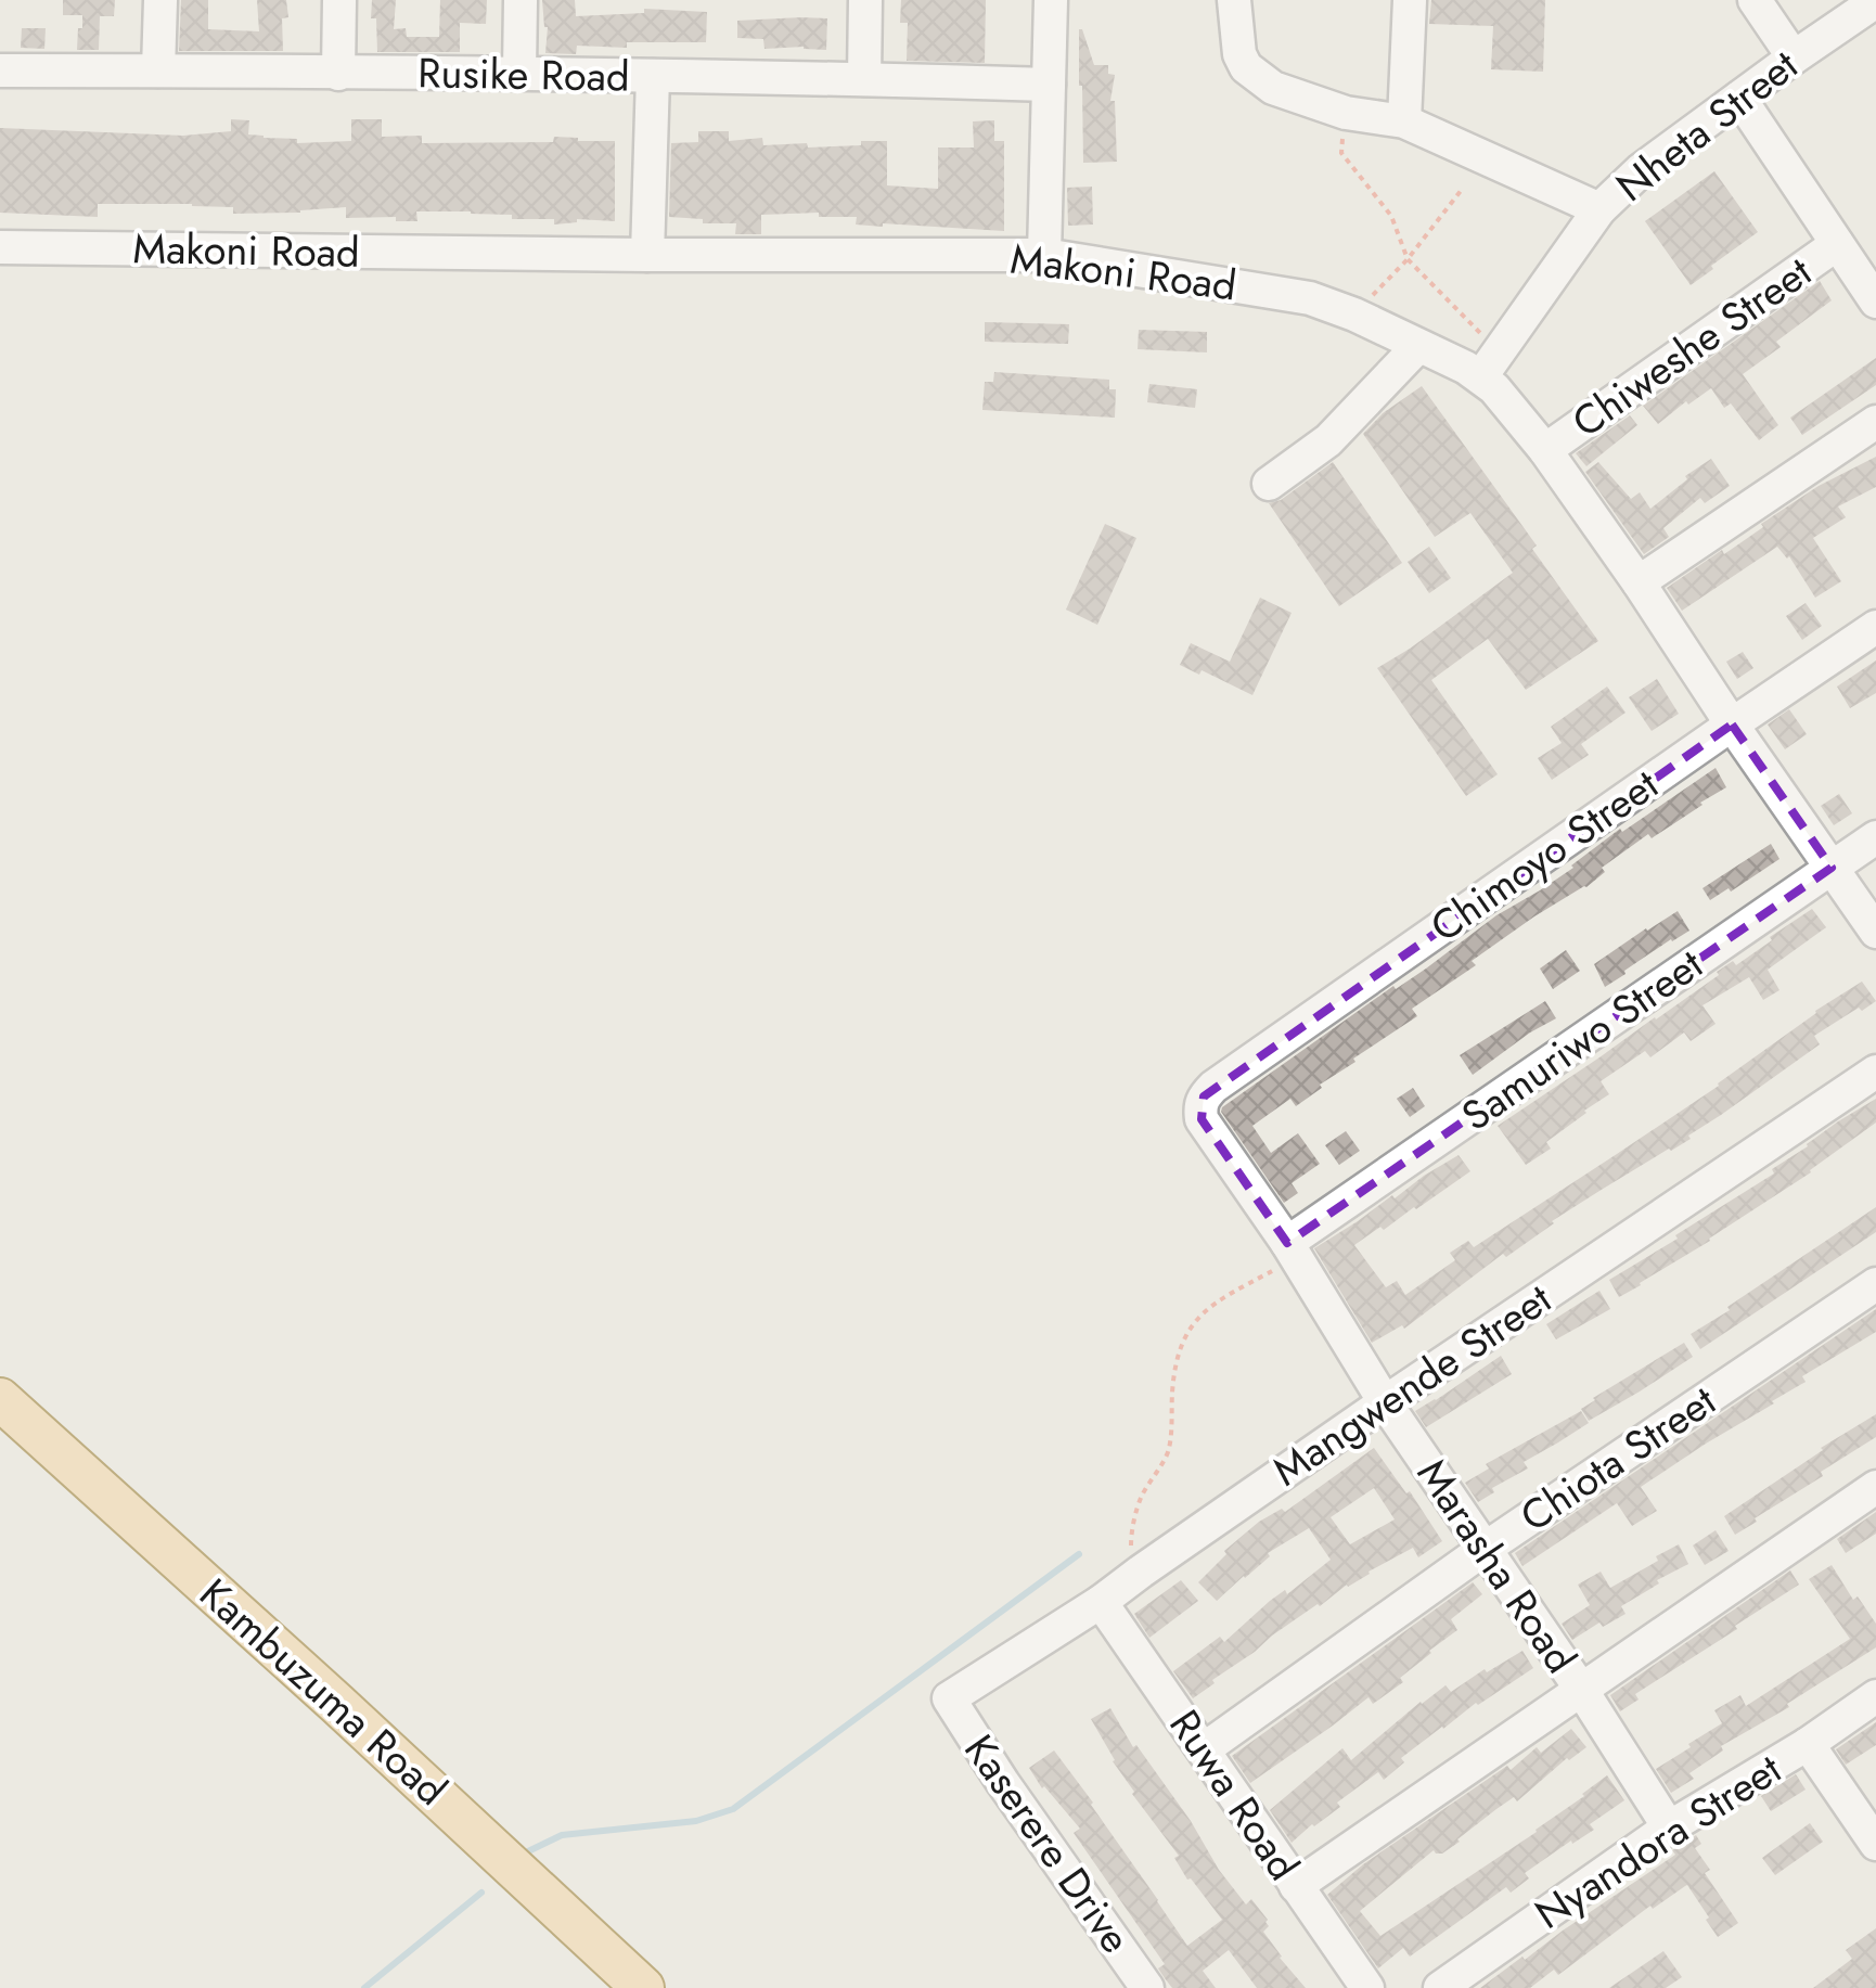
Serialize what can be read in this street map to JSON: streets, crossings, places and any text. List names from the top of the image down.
{
  "streets": {
    "main road": ["Kambuzuma Road"],
    "street": [
      "Rusike Road",
      "Nheta Street",
      "Makoni Road",
      "Chiweshe Street",
      "Chimoyo Street",
      "Samuriwo Street",
      "Mangwende Street",
      "Chiota Street",
      "Marasha Road",
      "Ruwa Road",
      "Nyandora Street",
      "Kaserere Drive"
    ]
  },
  "crossings": [
    ["Nheta Street", "Makoni Road"],
    ["Makoni Road", "Chiweshe Street"],
    ["Makoni Road", "Chimoyo Street"],
    ["Makoni Road", "Samuriwo Street"],
    ["Chimoyo Street", "Marasha Road"],
    ["Samuriwo Street", "Marasha Road"],
    ["Mangwende Street", "Marasha Road"],
    ["Mangwende Street", "Ruwa Road"],
    ["Mangwende Street", "Kaserere Drive"],
    ["Chiota Street", "Marasha Road"],
    ["Chiota Street", "Ruwa Road"],
    ["Marasha Road", "Nyandora Street"]
  ]
}
